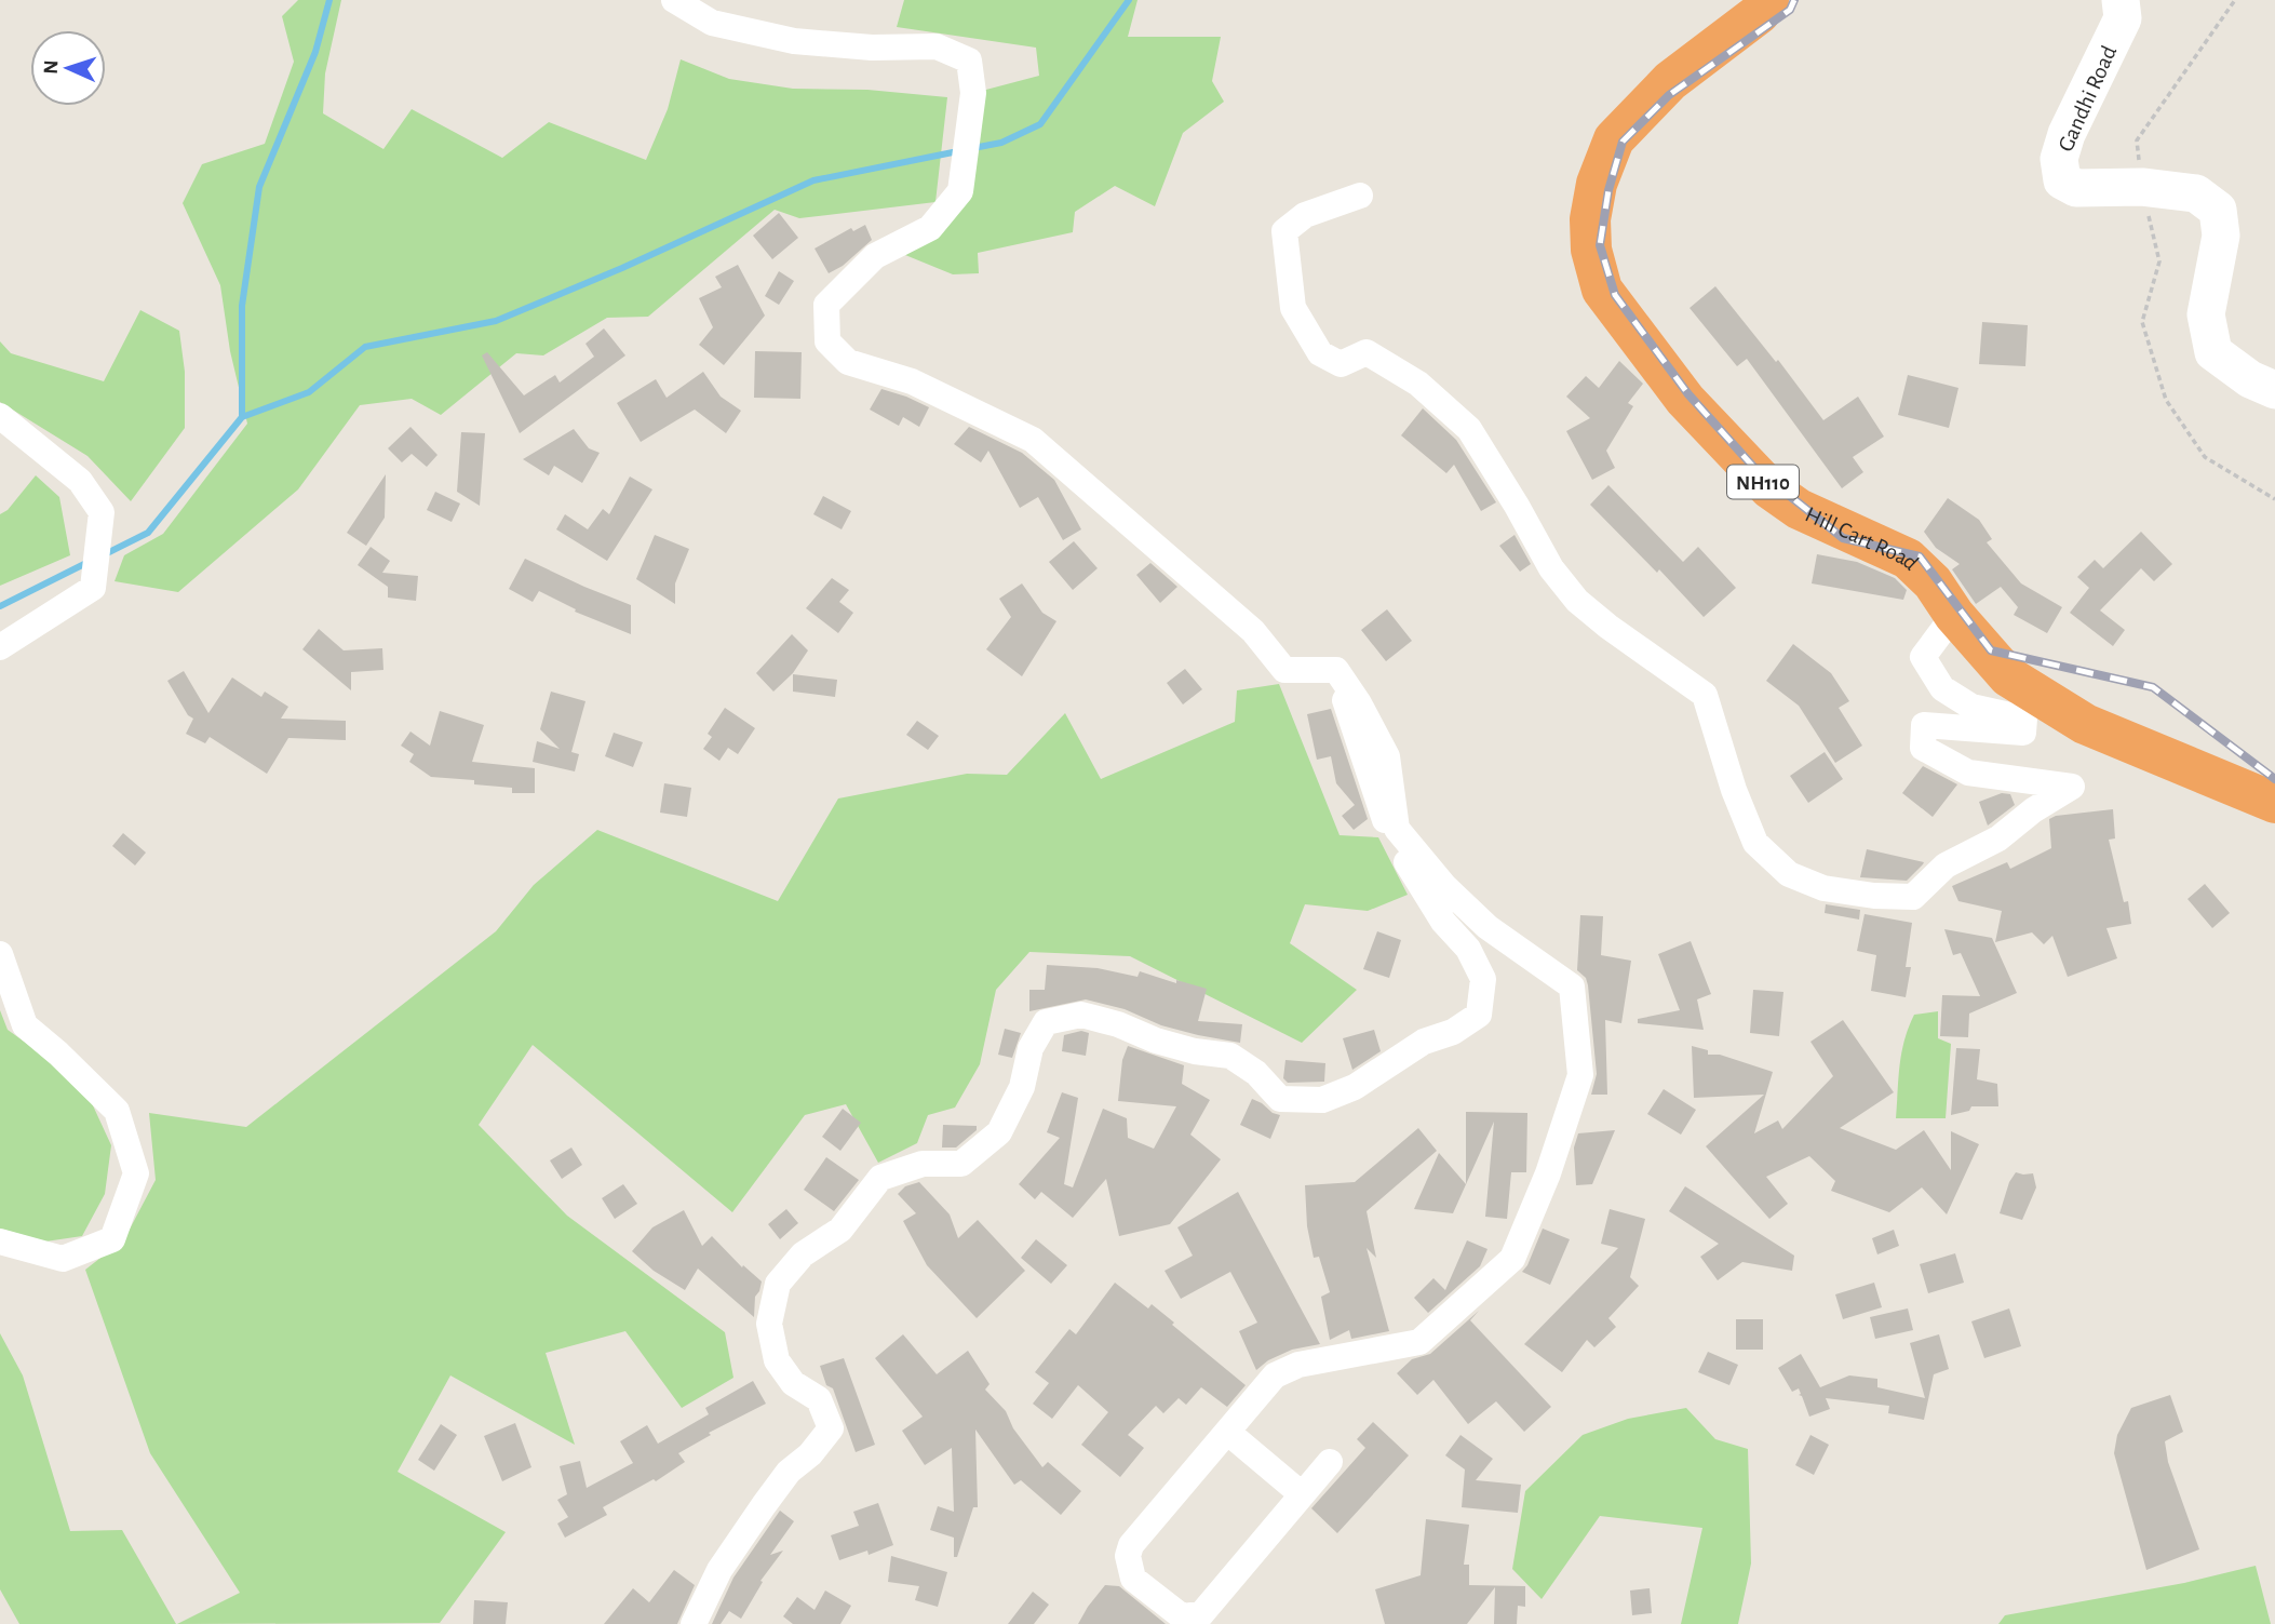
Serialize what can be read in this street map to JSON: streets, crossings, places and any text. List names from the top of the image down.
{
  "streets": {
    "highway": ["NH110", "Hill Cart Road"],
    "main road": ["Gandhi Road"]
  },
  "north": "left"
}
